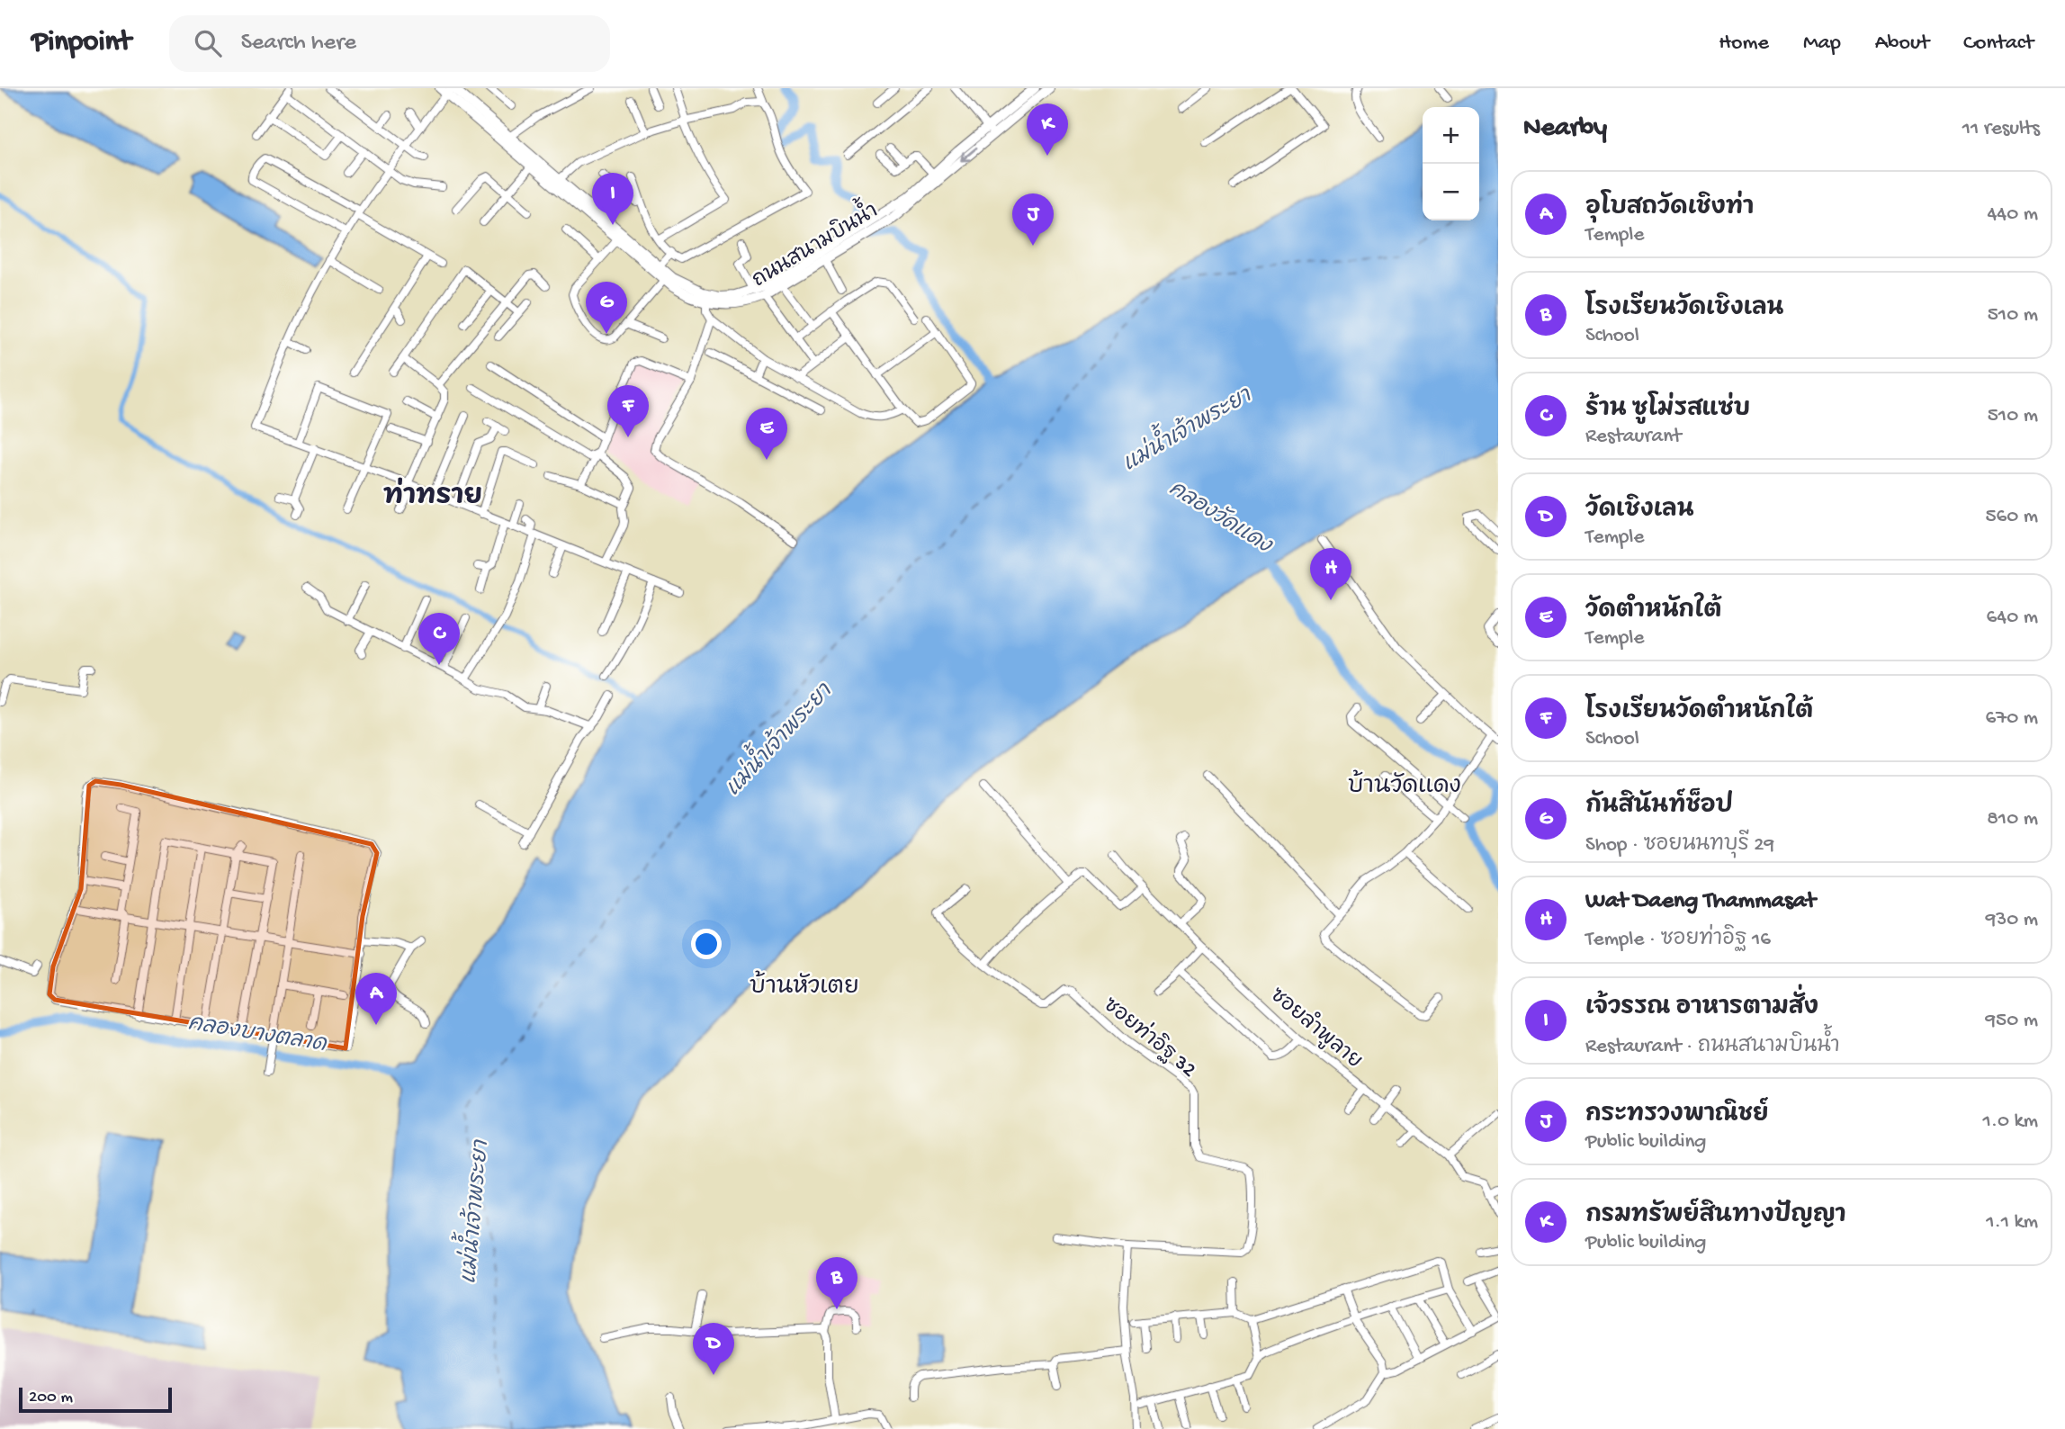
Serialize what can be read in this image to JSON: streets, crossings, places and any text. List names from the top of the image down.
{
  "streets": {
    "main road": ["ถนนสนามบินน้ำ"],
    "street": ["ซอยลำพูลาย", "ซอยท่าอิฐ 32"]
  },
  "districts": ["ท่าทราย", "บ้านวัดแดง", "บ้านหัวเตย"],
  "water": ["แม่น้ำเจ้าพระยา", "คลองวัดแดง", "คลองบางตลาด"],
  "scale_bar": "200 m",
  "page": {
    "header": "Pinpoint",
    "search": "Search here",
    "nav": [
      "Home",
      "Map",
      "About",
      "Contact"
    ],
    "heading": ["Nearby", "11 results"],
    "pins": [
      "K",
      "I",
      "J",
      "G",
      "F",
      "E",
      "H",
      "C",
      "A",
      "B",
      "D"
    ],
    "map_buttons": ["+", "−"],
    "list": [
      {
        "mark": "A",
        "name": "อุโบสถวัดเชิงท่า",
        "note": "Temple",
        "value": "440 m"
      },
      {
        "mark": "B",
        "name": "โรงเรียนวัดเชิงเลน",
        "note": "School",
        "value": "510 m"
      },
      {
        "mark": "C",
        "name": "ร้าน ซูโม่รสแซ่บ",
        "note": "Restaurant",
        "value": "510 m"
      },
      {
        "mark": "D",
        "name": "วัดเชิงเลน",
        "note": "Temple",
        "value": "560 m"
      },
      {
        "mark": "E",
        "name": "วัดตำหนักใต้",
        "note": "Temple",
        "value": "640 m"
      },
      {
        "mark": "F",
        "name": "โรงเรียนวัดตำหนักใต้",
        "note": "School",
        "value": "670 m"
      },
      {
        "mark": "G",
        "name": "กันสินันท์ช็อป",
        "note": "Shop · ซอยนนทบุรี 29",
        "value": "810 m"
      },
      {
        "mark": "H",
        "name": "Wat Daeng Thammasat",
        "note": "Temple · ซอยท่าอิฐ 16",
        "value": "930 m"
      },
      {
        "mark": "I",
        "name": "เจ้วรรณ อาหารตามสั่ง",
        "note": "Restaurant · ถนนสนามบินน้ำ",
        "value": "950 m"
      },
      {
        "mark": "J",
        "name": "กระทรวงพาณิชย์",
        "note": "Public building",
        "value": "1.0 km"
      },
      {
        "mark": "K",
        "name": "กรมทรัพย์สินทางปัญญา",
        "note": "Public building",
        "value": "1.1 km"
      }
    ],
    "scale": "200 m"
  }
}
